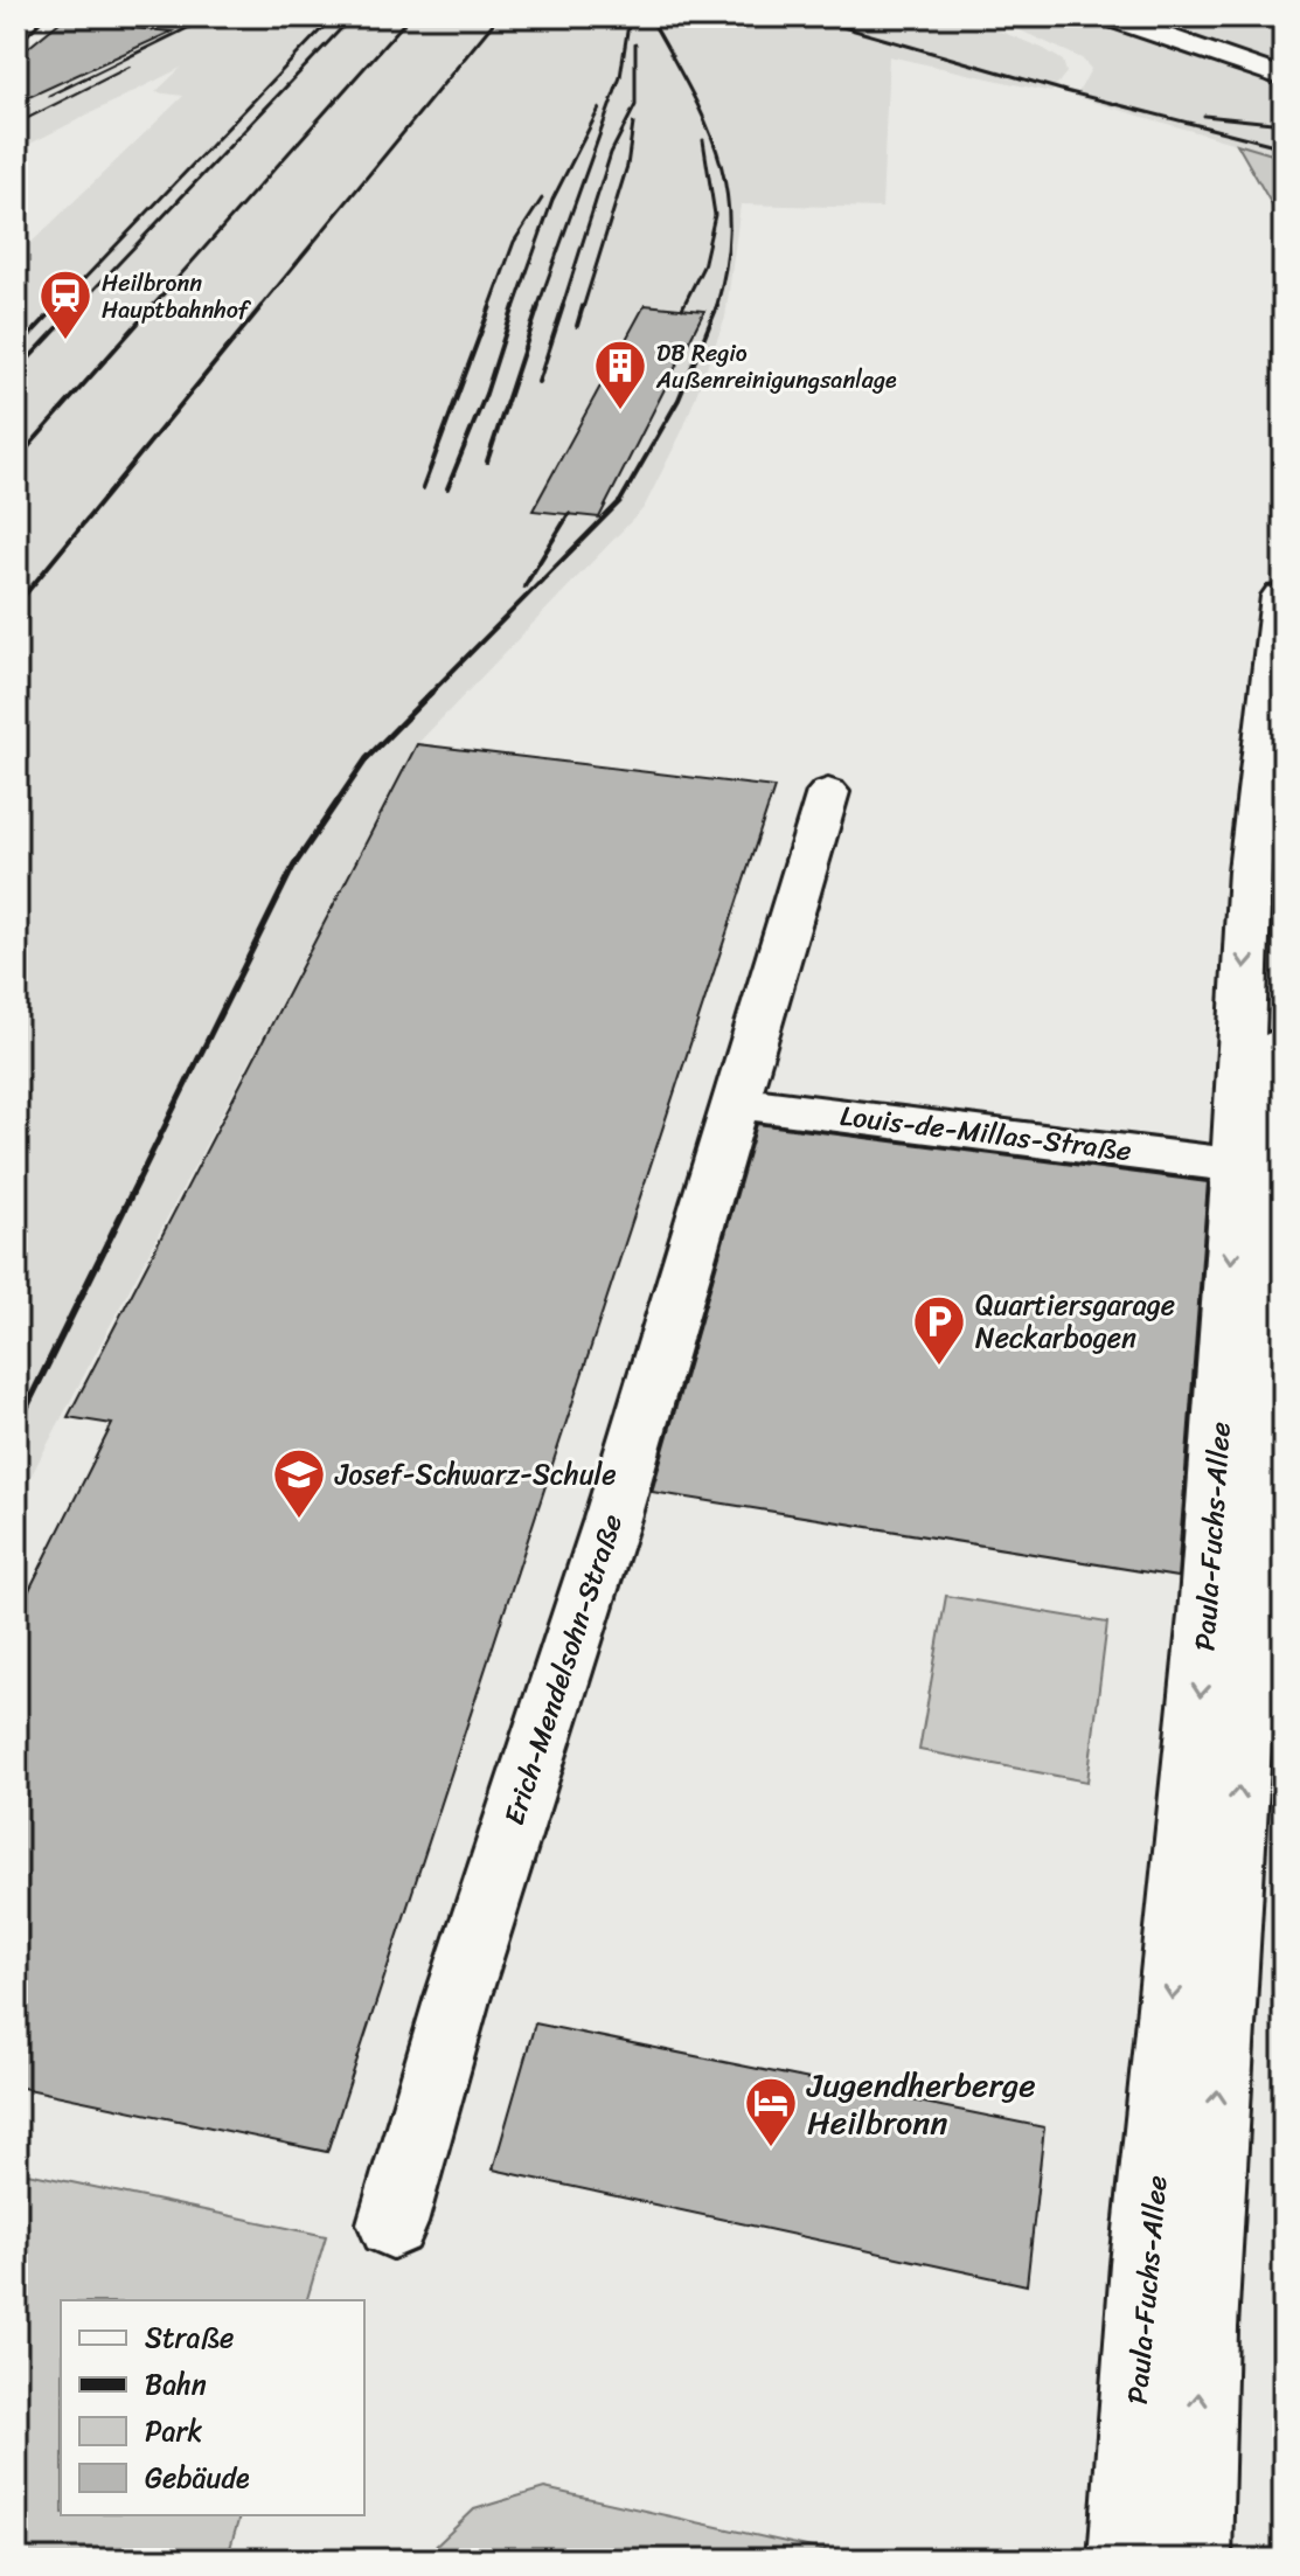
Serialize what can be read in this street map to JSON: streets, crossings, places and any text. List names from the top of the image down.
{
  "streets": {
    "street": ["Louis-de-Millas-Straße", "Paula-Fuchs-Allee", "Erich-Mendelsohn-Straße"]
  },
  "crossings": [
    ["Louis-de-Millas-Straße", "Paula-Fuchs-Allee"],
    ["Louis-de-Millas-Straße", "Erich-Mendelsohn-Straße"]
  ],
  "places": {
    "station": ["Heilbronn Hauptbahnhof"],
    "building": ["DB Regio Außenreinigungsanlage"],
    "parking": ["Quartiersgarage Neckarbogen"],
    "school or university": ["Josef-Schwarz-Schule"],
    "hotel": ["Jugendherberge Heilbronn"]
  },
  "legend": [
    "Straße",
    "Bahn",
    "Park",
    "Gebäude"
  ]
}
